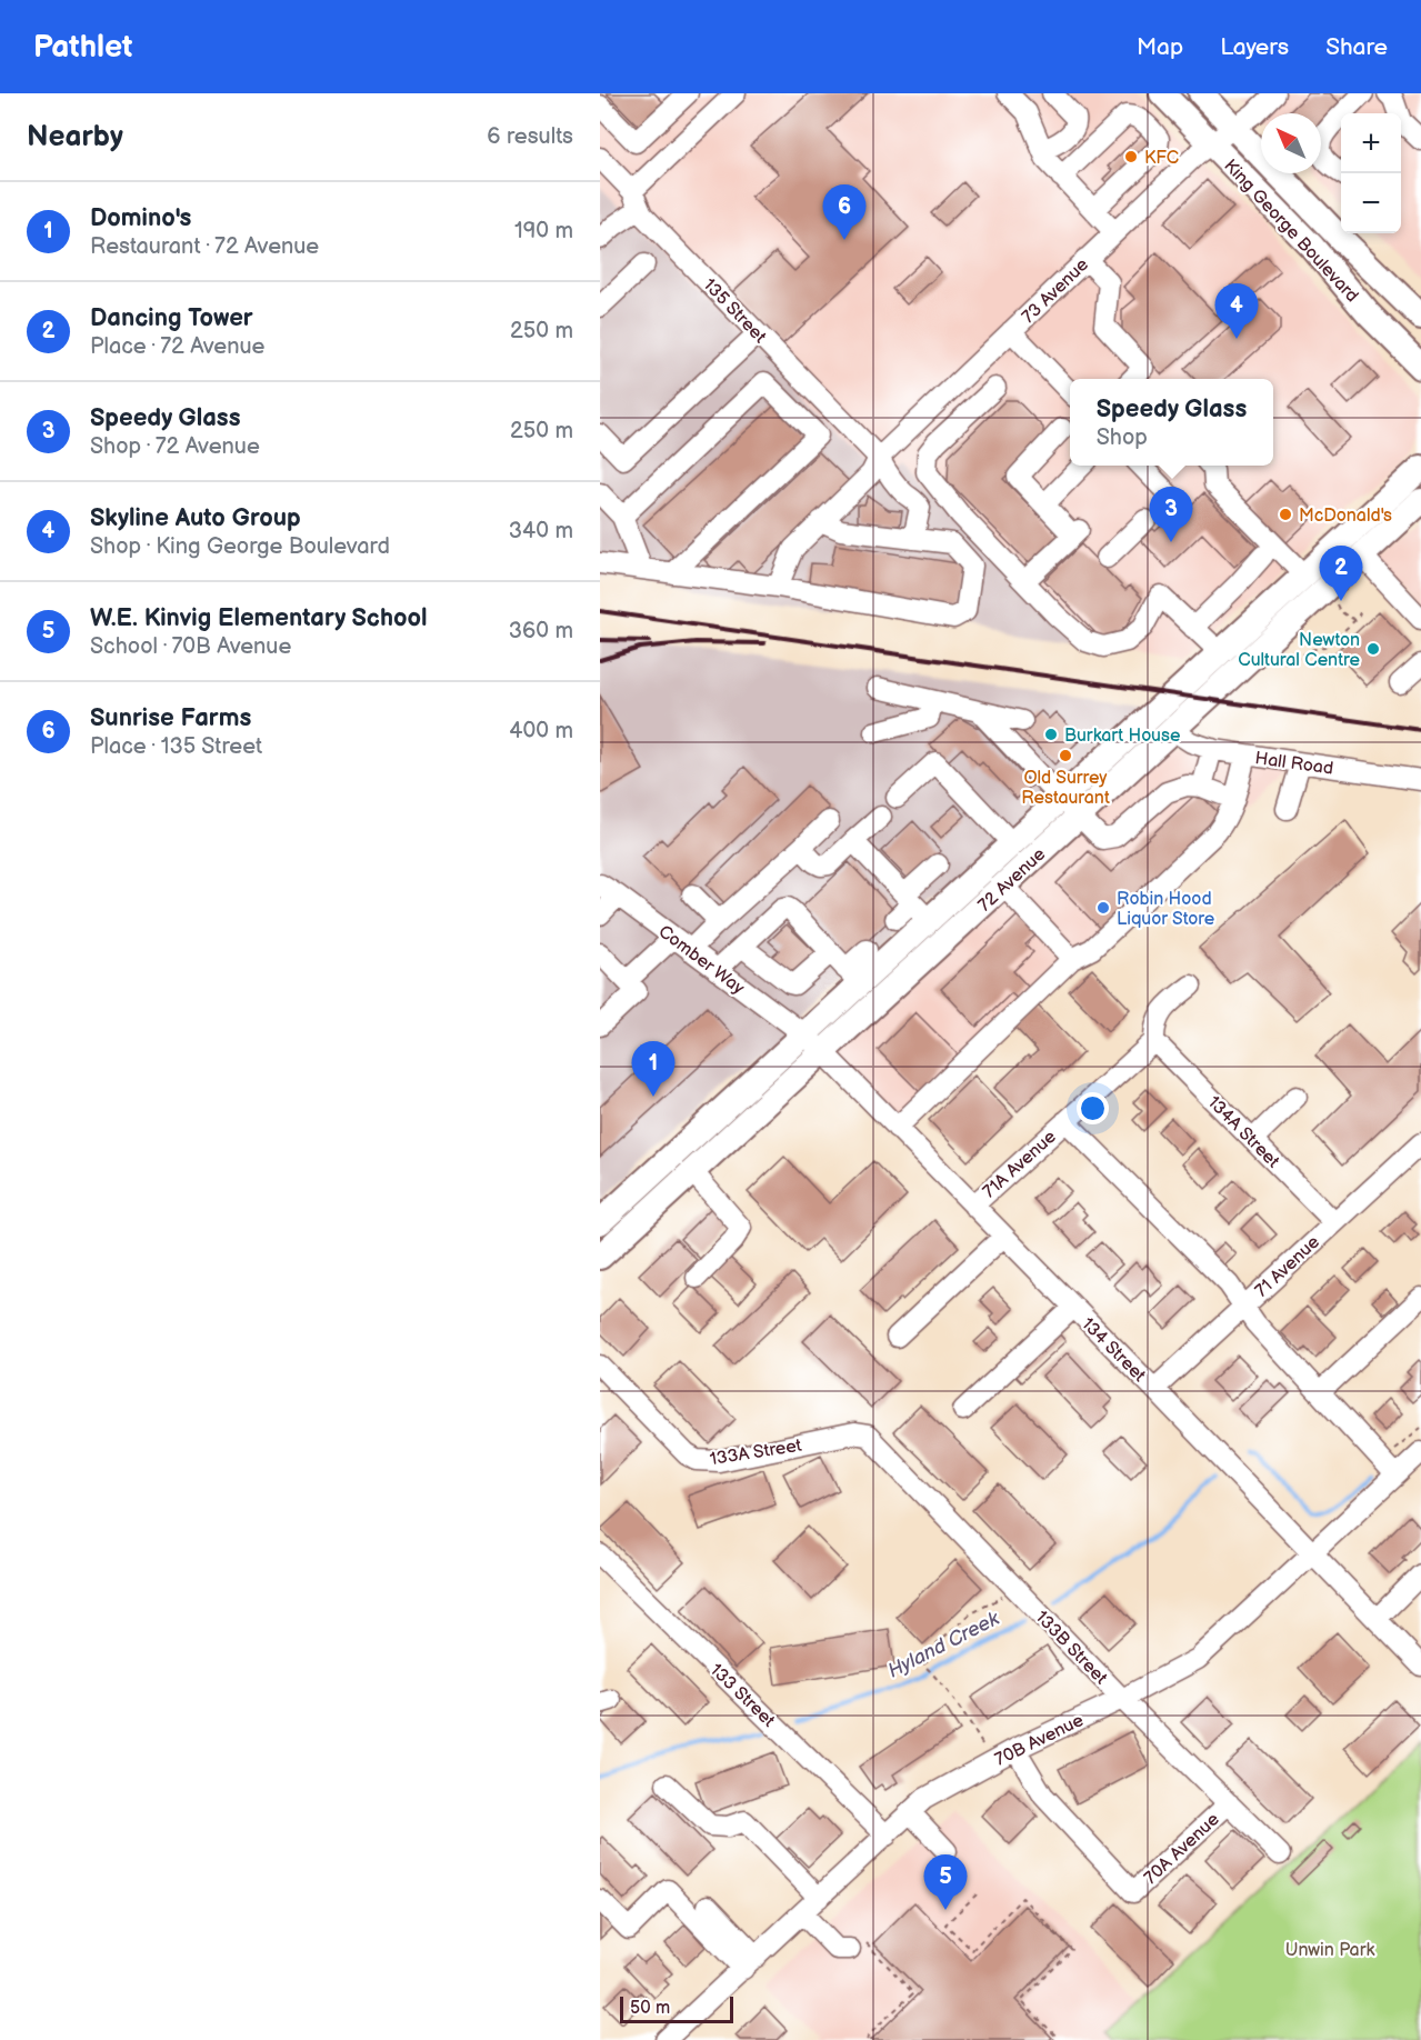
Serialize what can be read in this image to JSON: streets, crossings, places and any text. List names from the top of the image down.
{
  "streets": {
    "main road": ["King George Boulevard", "72 Avenue"],
    "street": [
      "73 Avenue",
      "135 Street",
      "Hall Road",
      "Comber Way",
      "134A Street",
      "71A Avenue",
      "71 Avenue",
      "134 Street",
      "133A Street",
      "133B Street",
      "133 Street",
      "70B Avenue",
      "70A Avenue"
    ]
  },
  "crossings": [
    ["King George Boulevard", "73 Avenue"],
    ["73 Avenue", "135 Street"],
    ["Hall Road", "72 Avenue"],
    ["72 Avenue", "Comber Way"],
    ["72 Avenue", "134 Street"],
    ["Comber Way", "134 Street"],
    ["134A Street", "71A Avenue"],
    ["134A Street", "71 Avenue"],
    ["71A Avenue", "134 Street"],
    ["71 Avenue", "134 Street"],
    ["134 Street", "70B Avenue"],
    ["133A Street", "133B Street"],
    ["133B Street", "70B Avenue"],
    ["133B Street", "70A Avenue"],
    ["133 Street", "70B Avenue"],
    ["70B Avenue", "70A Avenue"]
  ],
  "water": ["Hyland Creek"],
  "parks": ["Unwin Park"],
  "places": [
    "KFC",
    "McDonald's",
    "Newton Cultural Centre",
    "Burkart House",
    "Old Surrey Restaurant",
    "Robin Hood Liquor Store"
  ],
  "scale_bar": "50 m",
  "north": "top left",
  "page": {
    "header": "Pathlet",
    "nav": ["Map", "Layers", "Share"],
    "heading": ["Nearby", "6 results"],
    "map_buttons": ["+", "−"],
    "list": [
      {
        "mark": "1",
        "name": "Domino's",
        "note": "Restaurant · 72 Avenue",
        "value": "190 m"
      },
      {
        "mark": "2",
        "name": "Dancing Tower",
        "note": "Place · 72 Avenue",
        "value": "250 m"
      },
      {
        "mark": "3",
        "name": "Speedy Glass",
        "note": "Shop · 72 Avenue",
        "value": "250 m"
      },
      {
        "mark": "4",
        "name": "Skyline Auto Group",
        "note": "Shop · King George Boulevard",
        "value": "340 m"
      },
      {
        "mark": "5",
        "name": "W.E. Kinvig Elementary School",
        "note": "School · 70B Avenue",
        "value": "360 m"
      },
      {
        "mark": "6",
        "name": "Sunrise Farms",
        "note": "Place · 135 Street",
        "value": "400 m"
      }
    ],
    "pins": [
      "6",
      "4",
      "3",
      "2",
      "1",
      "5"
    ],
    "popup": ["Speedy Glass", "Shop"],
    "scale": "50 m"
  }
}
